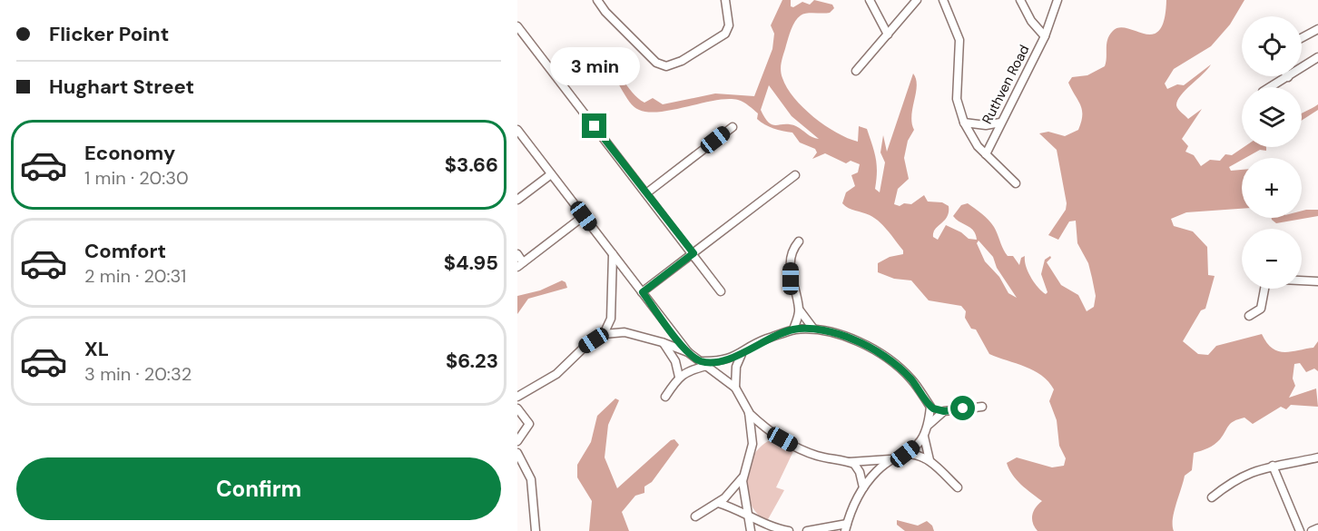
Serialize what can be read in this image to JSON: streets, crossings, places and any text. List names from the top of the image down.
{
  "streets": {
    "street": ["Ruthven Road"]
  },
  "page": {
    "banner": ["Flicker Point", "Hughart Street"],
    "map_buttons": ["+", "−"],
    "bubble": "3 min",
    "list": [
      {
        "name": "Economy",
        "note": "1 min · 20:30",
        "value": "$3.66"
      },
      {
        "name": "Comfort",
        "note": "2 min · 20:31",
        "value": "$4.95"
      },
      {
        "name": "XL",
        "note": "3 min · 20:32",
        "value": "$6.23"
      }
    ],
    "buttons": "Confirm"
  }
}
